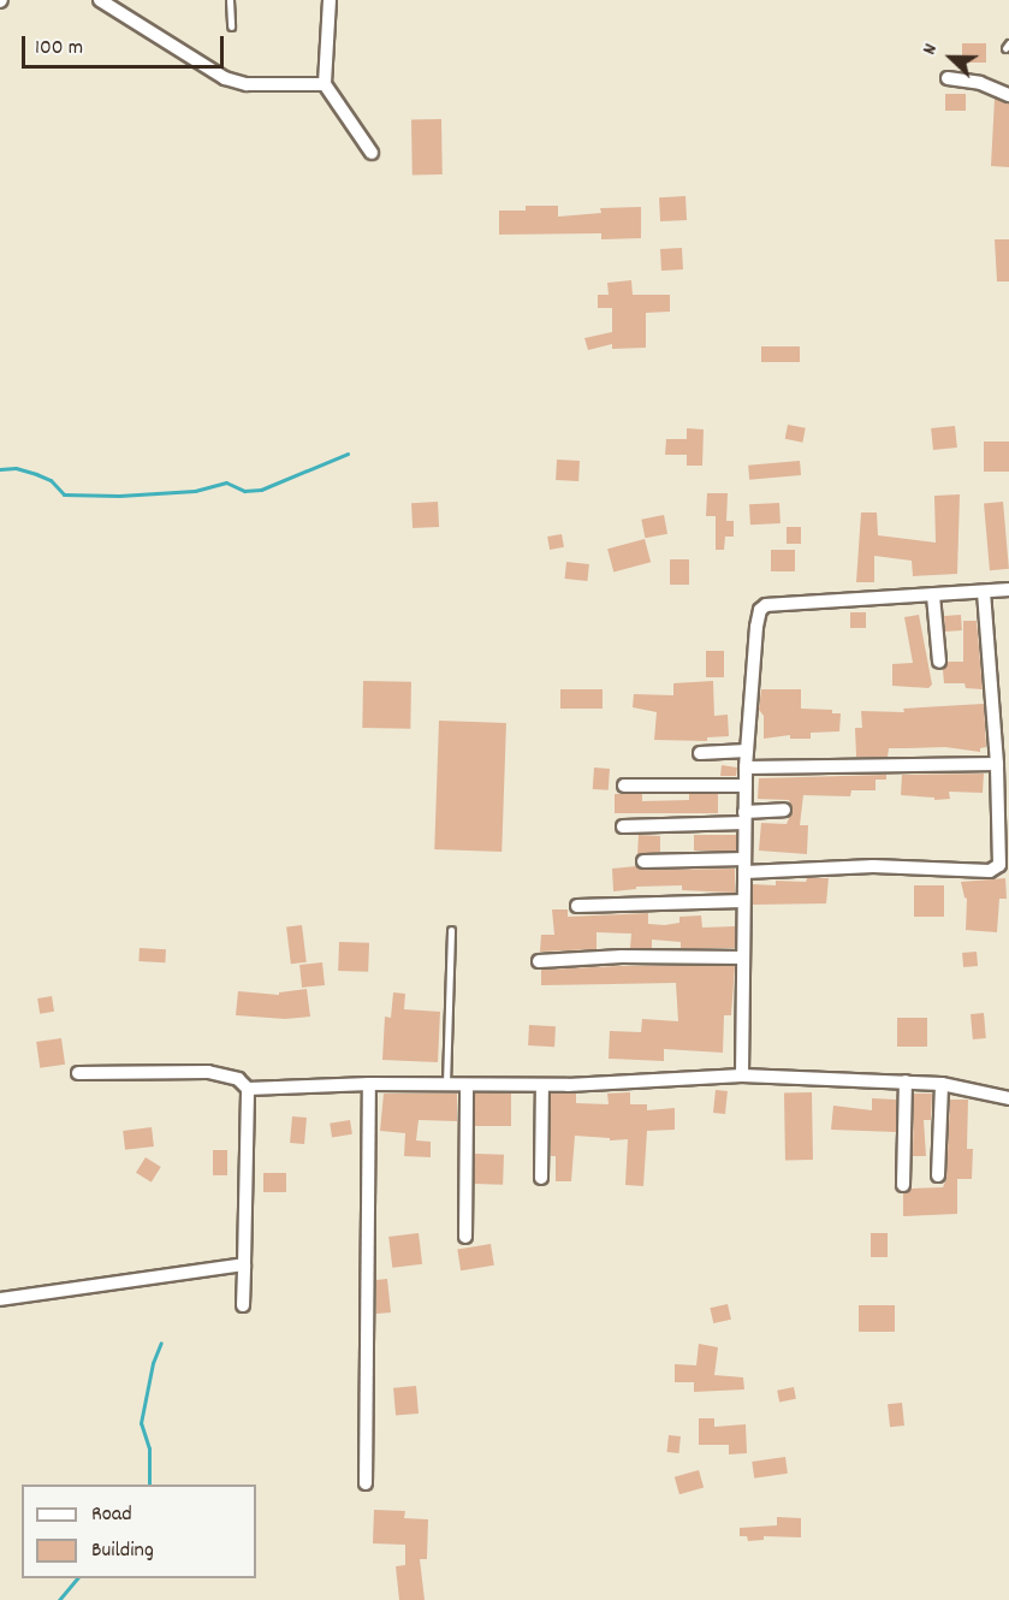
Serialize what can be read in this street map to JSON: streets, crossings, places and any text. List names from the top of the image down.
{
  "legend": ["Road", "Building"],
  "scale_bar": "100 m",
  "north": "left"
}
